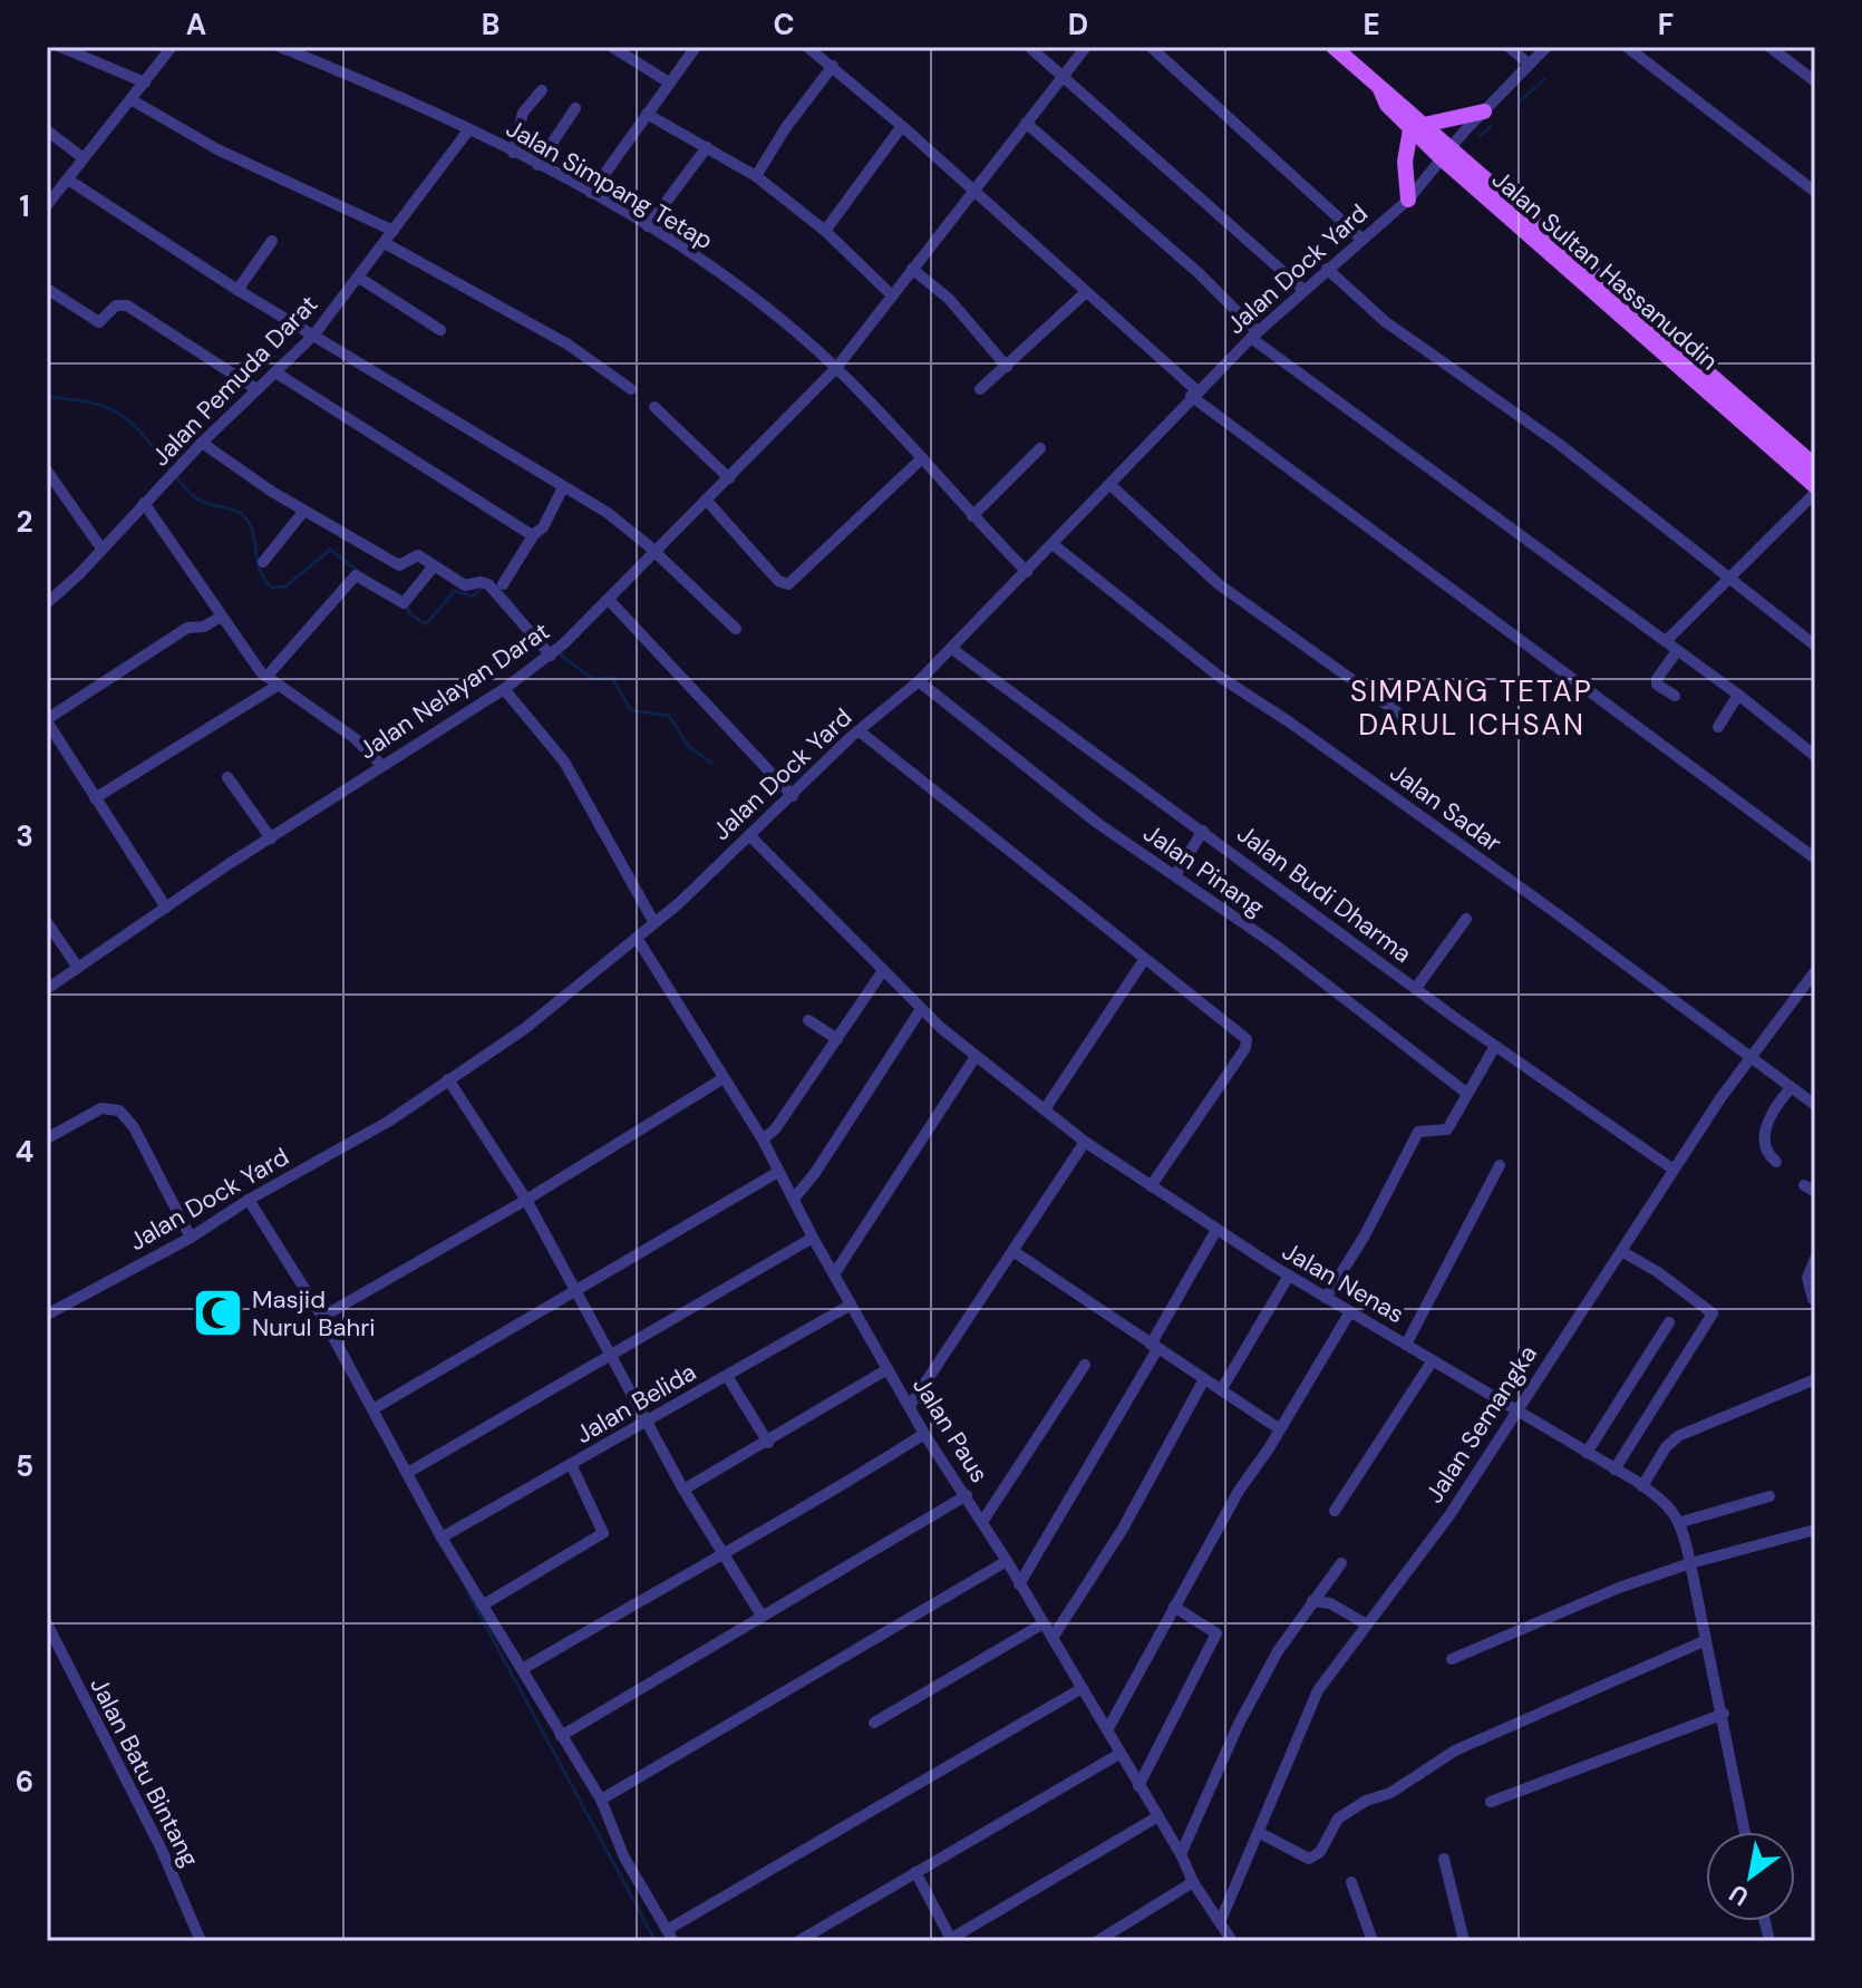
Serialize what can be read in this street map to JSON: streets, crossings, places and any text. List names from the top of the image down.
{
  "streets": {
    "main road": ["Jalan Sultan Hassanuddin"],
    "street": [
      "Jalan Simpang Tetap",
      "Jalan Dock Yard",
      "Jalan Pemuda Darat",
      "Jalan Nelayan Darat",
      "Jalan Sadar",
      "Jalan Pinang",
      "Jalan Budi Dharma",
      "Jalan Nenas",
      "Jalan Belida",
      "Jalan Semangka",
      "Jalan Paus",
      "Jalan Batu Bintang"
    ]
  },
  "crossings": [
    ["Jalan Simpang Tetap", "Jalan Dock Yard"],
    ["Jalan Simpang Tetap", "Jalan Pemuda Darat"],
    ["Jalan Simpang Tetap", "Jalan Nelayan Darat"],
    ["Jalan Dock Yard", "Jalan Sultan Hassanuddin"],
    ["Jalan Dock Yard", "Jalan Sadar"],
    ["Jalan Dock Yard", "Jalan Pinang"],
    ["Jalan Dock Yard", "Jalan Budi Dharma"],
    ["Jalan Dock Yard", "Jalan Nenas"],
    ["Jalan Dock Yard", "Jalan Paus"],
    ["Jalan Sadar", "Jalan Semangka"],
    ["Jalan Budi Dharma", "Jalan Semangka"],
    ["Jalan Nenas", "Jalan Semangka"],
    ["Jalan Belida", "Jalan Paus"],
    ["Jalan Semangka", "Jalan Paus"]
  ],
  "districts": ["SIMPANG TETAP DARUL ICHSAN"],
  "places": {
    "mosque": ["Masjid Nurul Bahri"]
  },
  "north": "bottom left",
  "grid": {
    "columns": [
      "A",
      "B",
      "C",
      "D",
      "E",
      "F"
    ],
    "rows": [
      "1",
      "2",
      "3",
      "4",
      "5",
      "6"
    ]
  }
}
